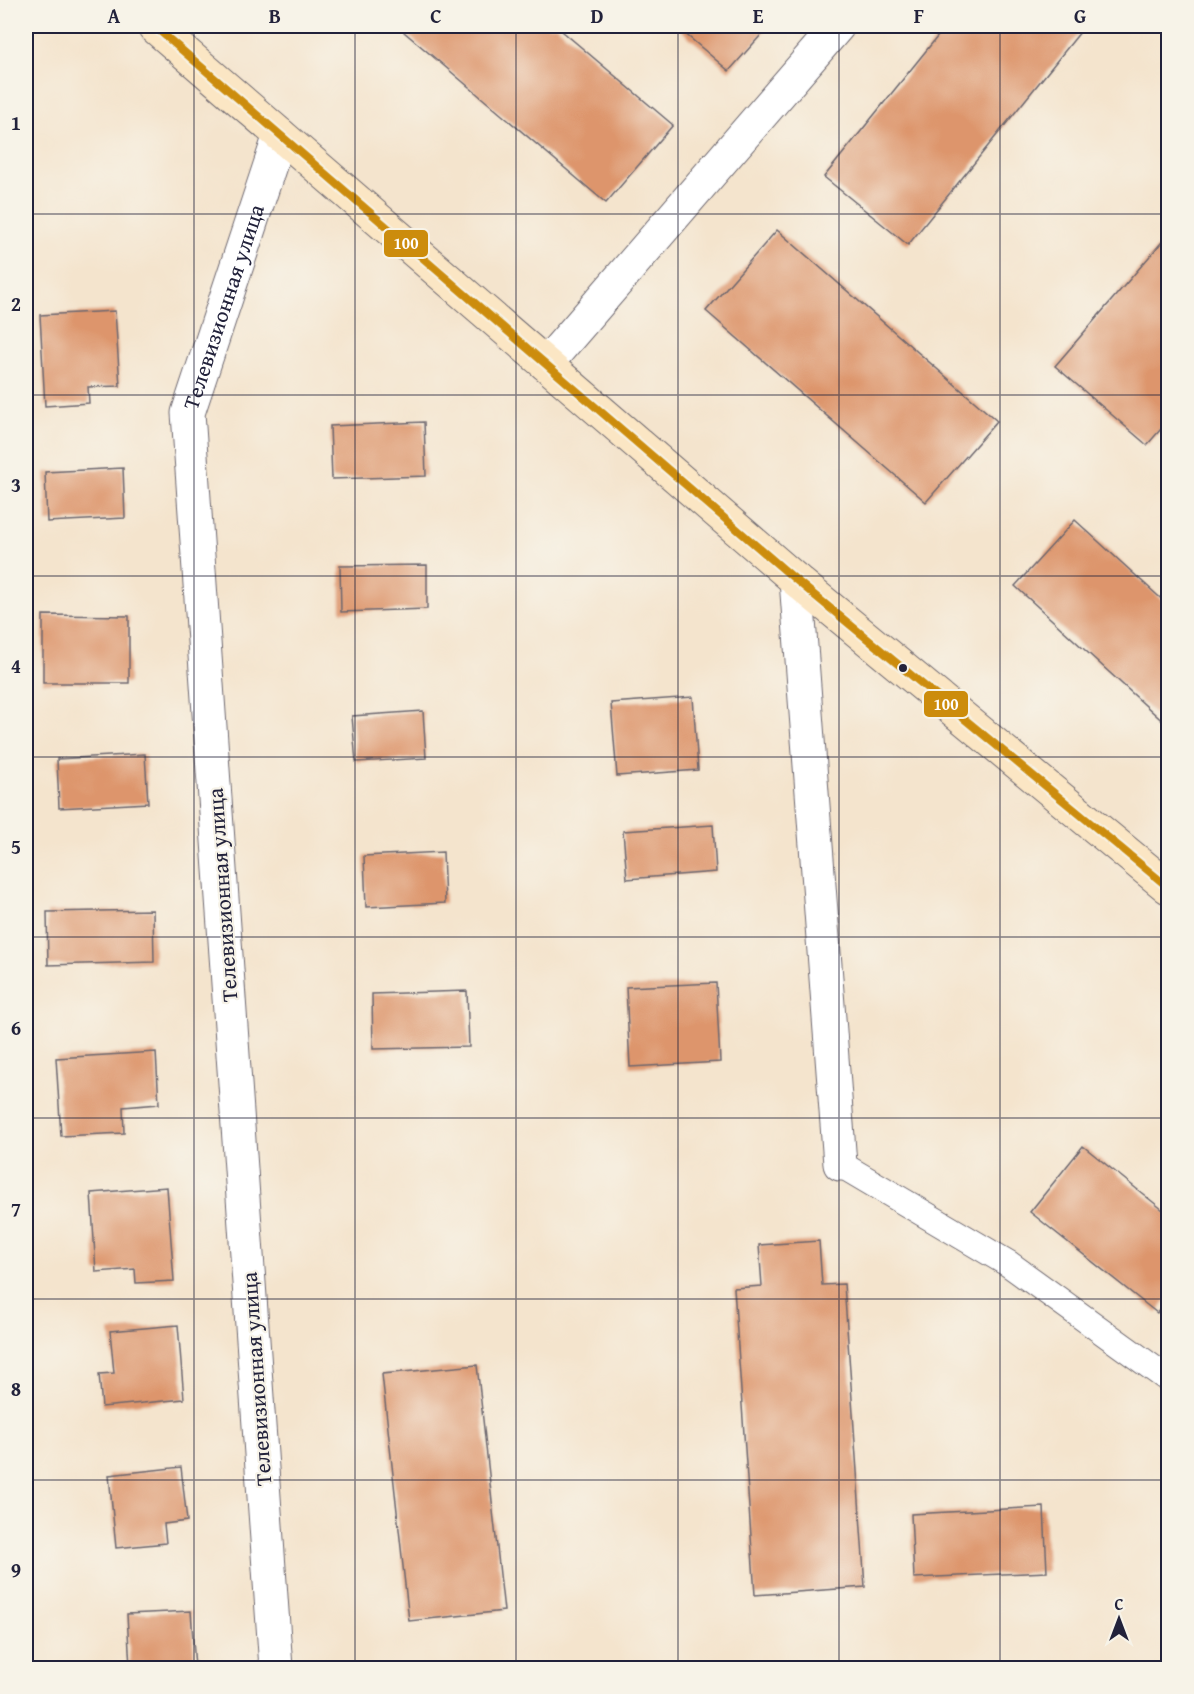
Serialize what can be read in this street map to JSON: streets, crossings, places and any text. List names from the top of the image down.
{
  "streets": {
    "street": ["Телевизионная улица"]
  },
  "lines": ["transit line 100"],
  "north": "top",
  "grid": {
    "columns": [
      "A",
      "B",
      "C",
      "D",
      "E",
      "F",
      "G"
    ],
    "rows": [
      "1",
      "2",
      "3",
      "4",
      "5",
      "6",
      "7",
      "8",
      "9"
    ]
  }
}
